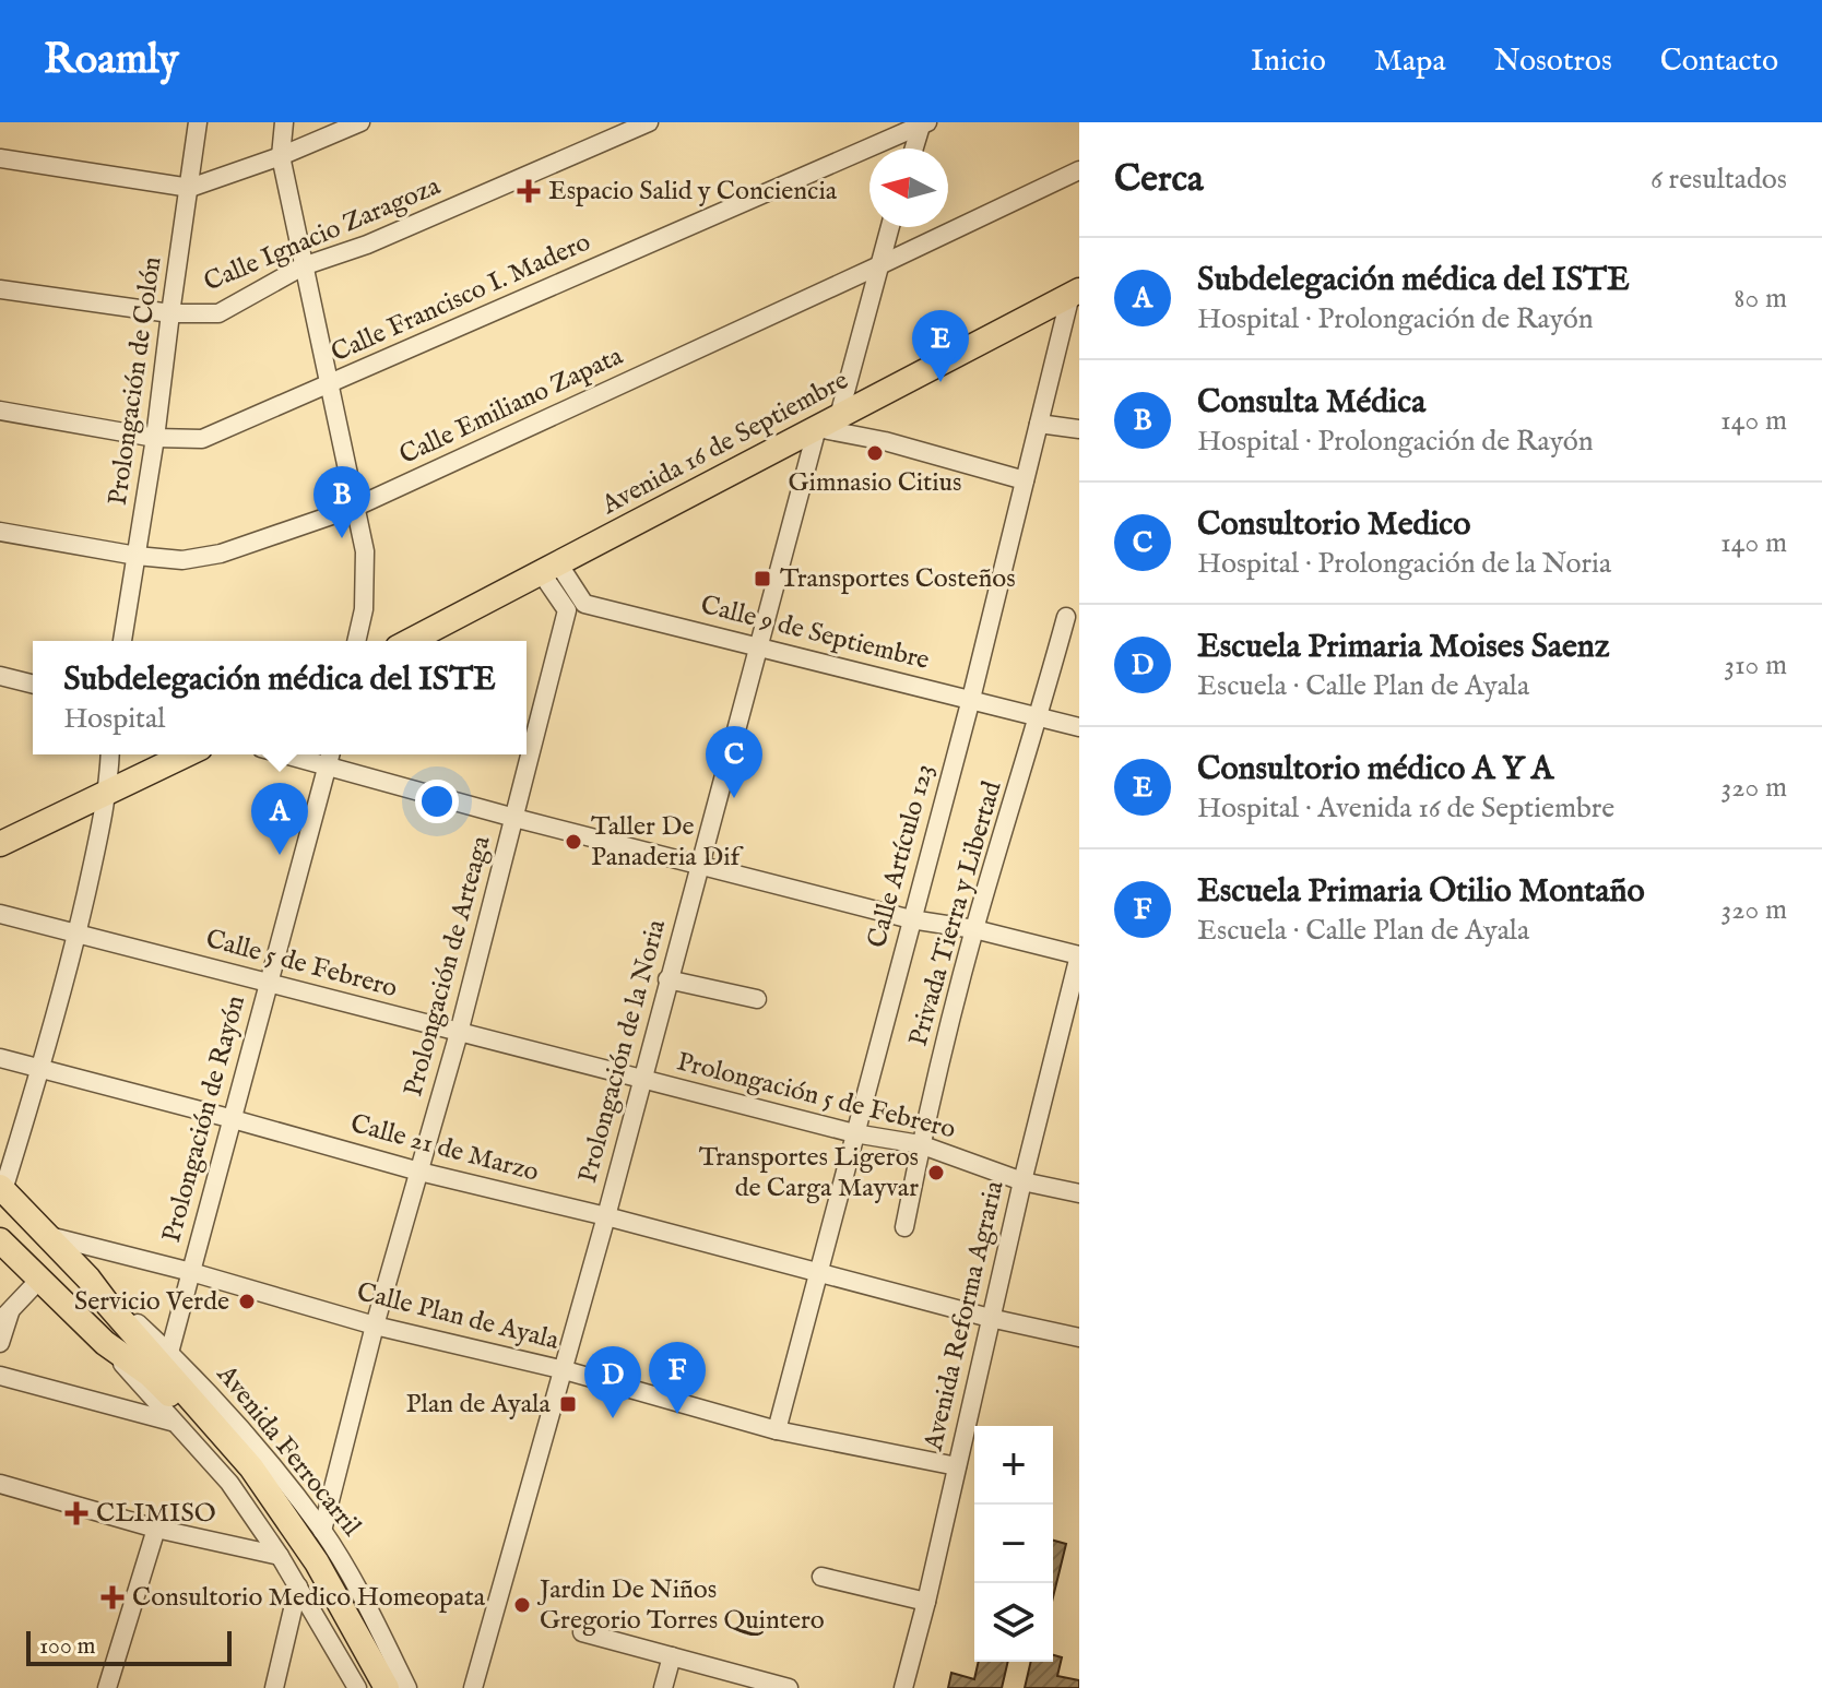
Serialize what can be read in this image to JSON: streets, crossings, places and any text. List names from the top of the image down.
{
  "streets": {
    "main road": ["Avenida 16 de Septiembre", "Avenida Ferrocarril"],
    "street": [
      "Calle Ignacio Zaragoza",
      "Calle Francisco I. Madero",
      "Prolongación de Colón",
      "Calle Emiliano Zapata",
      "Calle 9 de Septiembre",
      "Calle Artículo 123",
      "Privada Tierra y Libertad",
      "Calle 5 de Febrero",
      "Prolongación de Arteaga",
      "Prolongación de la Noria",
      "Prolongación 5 de Febrero",
      "Prolongación de Rayón",
      "Calle 21 de Marzo",
      "Avenida Reforma Agraria",
      "Calle Plan de Ayala"
    ]
  },
  "crossings": [
    ["Calle Ignacio Zaragoza", "Prolongación de Colón"],
    ["Calle Francisco I. Madero", "Prolongación de Colón"],
    ["Prolongación de Colón", "Calle Emiliano Zapata"],
    ["Calle Emiliano Zapata", "Prolongación de la Noria"],
    ["Avenida 16 de Septiembre", "Calle 9 de Septiembre"],
    ["Avenida 16 de Septiembre", "Calle Artículo 123"],
    ["Avenida 16 de Septiembre", "Prolongación de Arteaga"],
    ["Avenida 16 de Septiembre", "Prolongación de la Noria"],
    ["Calle 9 de Septiembre", "Calle Artículo 123"],
    ["Calle 9 de Septiembre", "Privada Tierra y Libertad"],
    ["Calle 9 de Septiembre", "Prolongación de Arteaga"],
    ["Calle 9 de Septiembre", "Prolongación de la Noria"],
    ["Calle Artículo 123", "Prolongación 5 de Febrero"],
    ["Calle Artículo 123", "Calle 21 de Marzo"],
    ["Calle Artículo 123", "Calle Plan de Ayala"],
    ["Privada Tierra y Libertad", "Prolongación 5 de Febrero"],
    ["Calle 5 de Febrero", "Prolongación de Arteaga"],
    ["Calle 5 de Febrero", "Prolongación de la Noria"],
    ["Calle 5 de Febrero", "Prolongación 5 de Febrero"],
    ["Calle 5 de Febrero", "Prolongación de Rayón"],
    ["Prolongación de Arteaga", "Calle 21 de Marzo"],
    ["Prolongación de Arteaga", "Calle Plan de Ayala"],
    ["Prolongación de Arteaga", "Avenida Ferrocarril"],
    ["Prolongación de la Noria", "Prolongación 5 de Febrero"],
    ["Prolongación de la Noria", "Calle 21 de Marzo"],
    ["Prolongación de la Noria", "Calle Plan de Ayala"],
    ["Prolongación 5 de Febrero", "Avenida Reforma Agraria"],
    ["Prolongación de Rayón", "Calle 21 de Marzo"],
    ["Prolongación de Rayón", "Calle Plan de Ayala"],
    ["Prolongación de Rayón", "Avenida Ferrocarril"],
    ["Calle 21 de Marzo", "Avenida Reforma Agraria"],
    ["Avenida Reforma Agraria", "Calle Plan de Ayala"],
    ["Calle Plan de Ayala", "Avenida Ferrocarril"]
  ],
  "places": {
    "health": ["Espacio Salid y Conciencia", "CLIMISO", "Consultorio Medico Homeopata"],
    "other": [
      "Gimnasio Citius",
      "Taller De Panaderia Dif",
      "Transportes Ligeros de Carga Mayvar",
      "Servicio Verde",
      "Jardin De Niños Gregorio Torres Quintero"
    ],
    "transit": ["Transportes Costeños", "Plan de Ayala"]
  },
  "scale_bar": "100 m",
  "north": "left",
  "page": {
    "header": "Roamly",
    "nav": [
      "Inicio",
      "Mapa",
      "Nosotros",
      "Contacto"
    ],
    "heading": ["Cerca", "6 resultados"],
    "list": [
      {
        "mark": "A",
        "name": "Subdelegación médica del ISTE",
        "note": "Hospital · Prolongación de Rayón",
        "value": "80 m"
      },
      {
        "mark": "B",
        "name": "Consulta Médica",
        "note": "Hospital · Prolongación de Rayón",
        "value": "140 m"
      },
      {
        "mark": "C",
        "name": "Consultorio Medico",
        "note": "Hospital · Prolongación de la Noria",
        "value": "140 m"
      },
      {
        "mark": "D",
        "name": "Escuela Primaria Moises Saenz",
        "note": "Escuela · Calle Plan de Ayala",
        "value": "310 m"
      },
      {
        "mark": "E",
        "name": "Consultorio médico A Y A",
        "note": "Hospital · Avenida 16 de Septiembre",
        "value": "320 m"
      },
      {
        "mark": "F",
        "name": "Escuela Primaria Otilio Montaño",
        "note": "Escuela · Calle Plan de Ayala",
        "value": "320 m"
      }
    ],
    "pins": [
      "E",
      "B",
      "C",
      "A",
      "F",
      "D"
    ],
    "popup": ["Subdelegación médica del ISTE", "Hospital"],
    "map_buttons": ["+", "−"],
    "scale": "100 m"
  }
}
